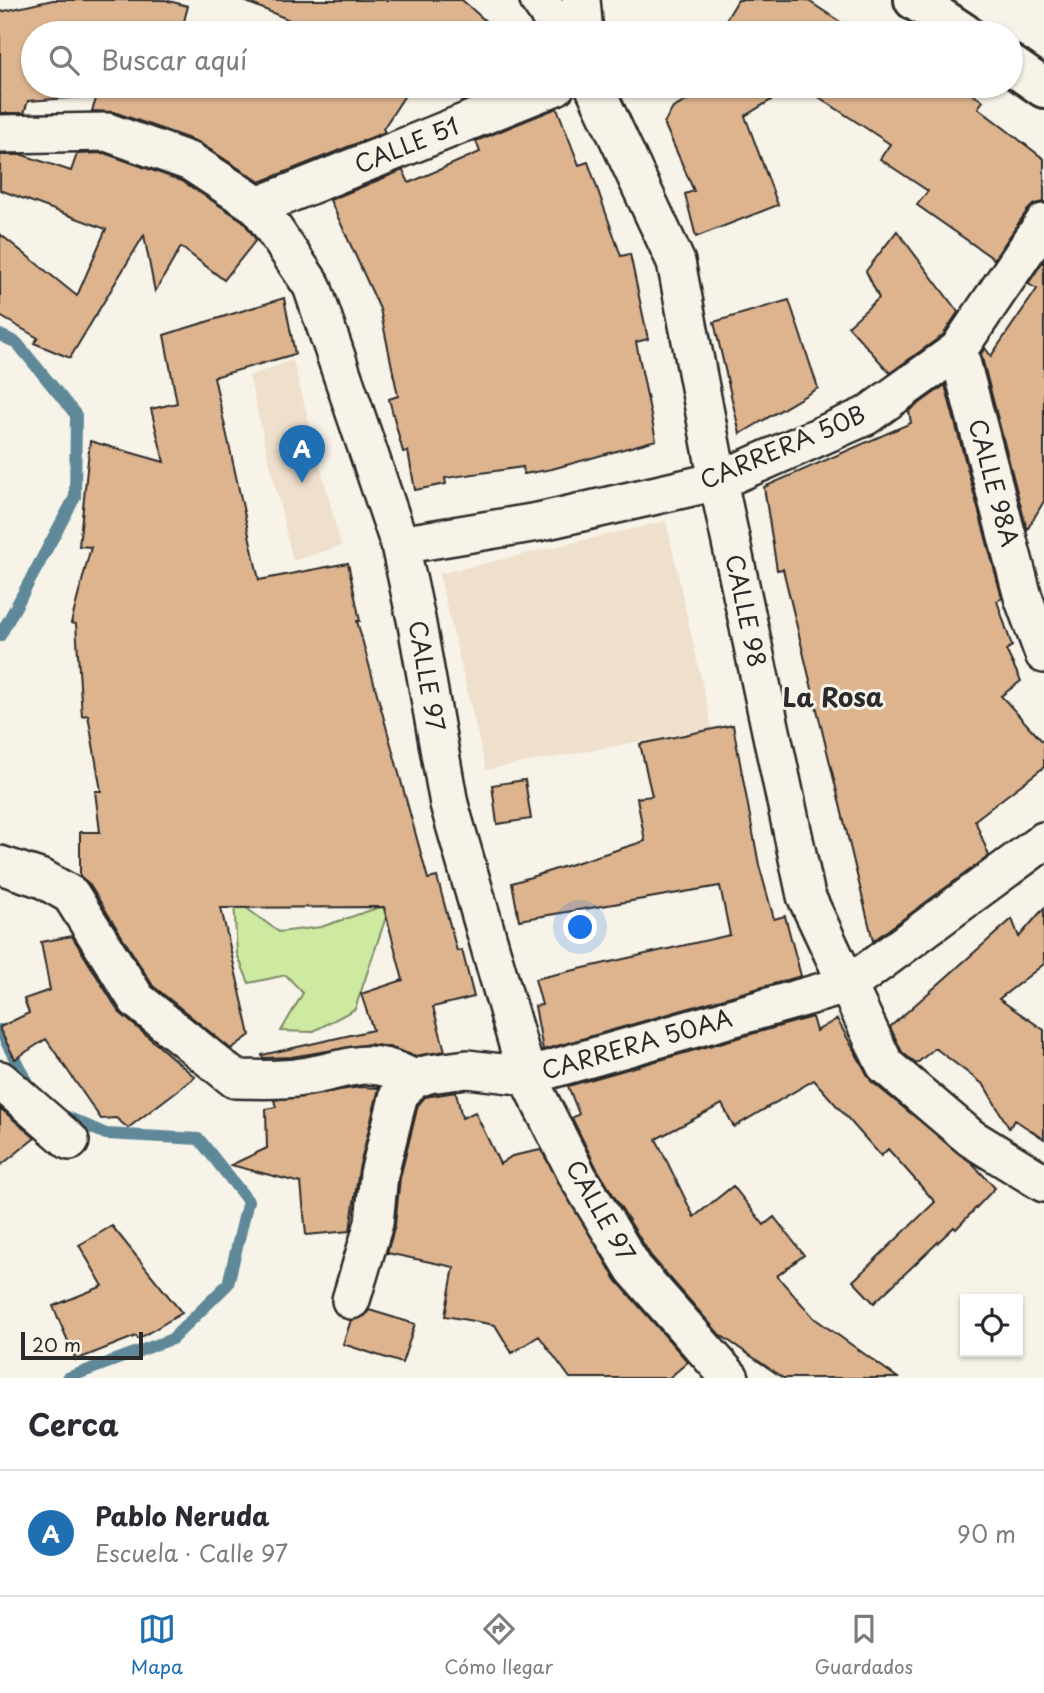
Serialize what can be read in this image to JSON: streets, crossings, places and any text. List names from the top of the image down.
{
  "streets": {
    "street": [
      "CALLE 51",
      "CARRERA 50B",
      "CALLE 98A",
      "CALLE 98",
      "CALLE 97",
      "CARRERA 50AA"
    ]
  },
  "crossings": [
    ["CALLE 51", "CALLE 97"],
    ["CARRERA 50B", "CALLE 98A"],
    ["CARRERA 50B", "CALLE 98"],
    ["CARRERA 50B", "CALLE 97"],
    ["CALLE 98", "CARRERA 50AA"],
    ["CALLE 97", "CARRERA 50AA"]
  ],
  "districts": ["La Rosa"],
  "scale_bar": "20 m",
  "page": {
    "search": "Buscar aquí",
    "pins": "A",
    "scale": "20 m",
    "heading": "Cerca",
    "list": [
      {
        "mark": "A",
        "name": "Pablo Neruda",
        "note": "Escuela · Calle 97",
        "value": "90 m"
      }
    ],
    "nav": ["Mapa", "Cómo llegar", "Guardados"]
  }
}
